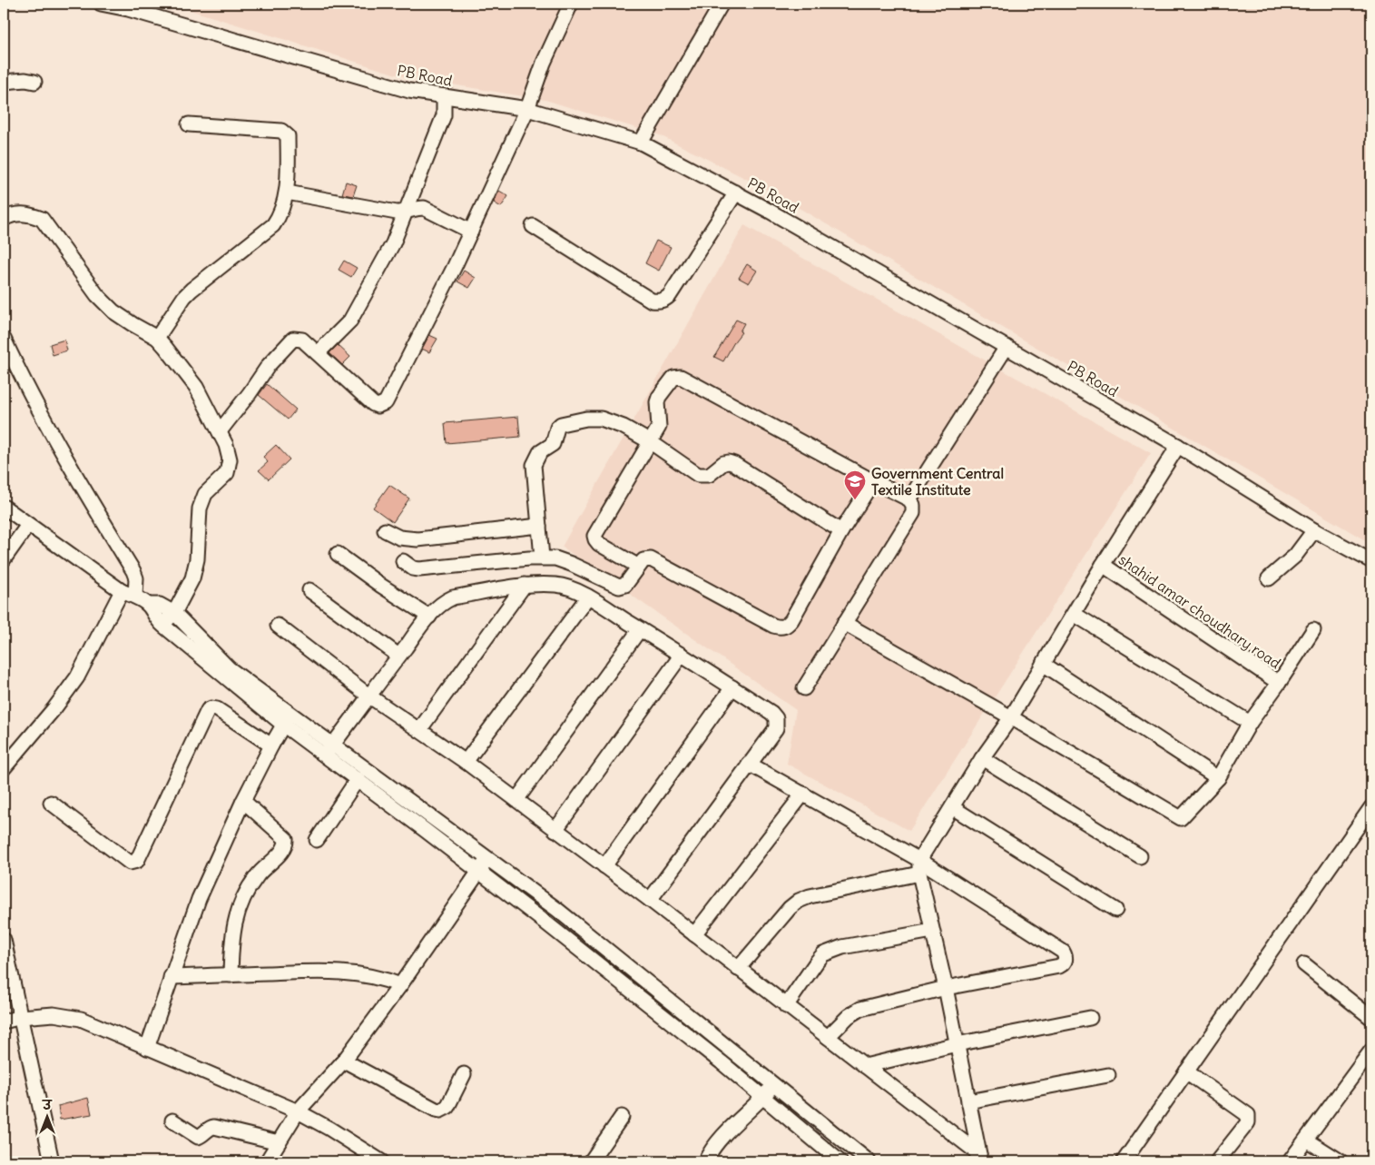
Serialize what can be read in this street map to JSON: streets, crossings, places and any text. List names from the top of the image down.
{
  "streets": {
    "street": ["PB Road", "shahid amar choudhary road"]
  },
  "places": {
    "school or university": ["Government Central Textile Institute"]
  },
  "north": "top"
}
